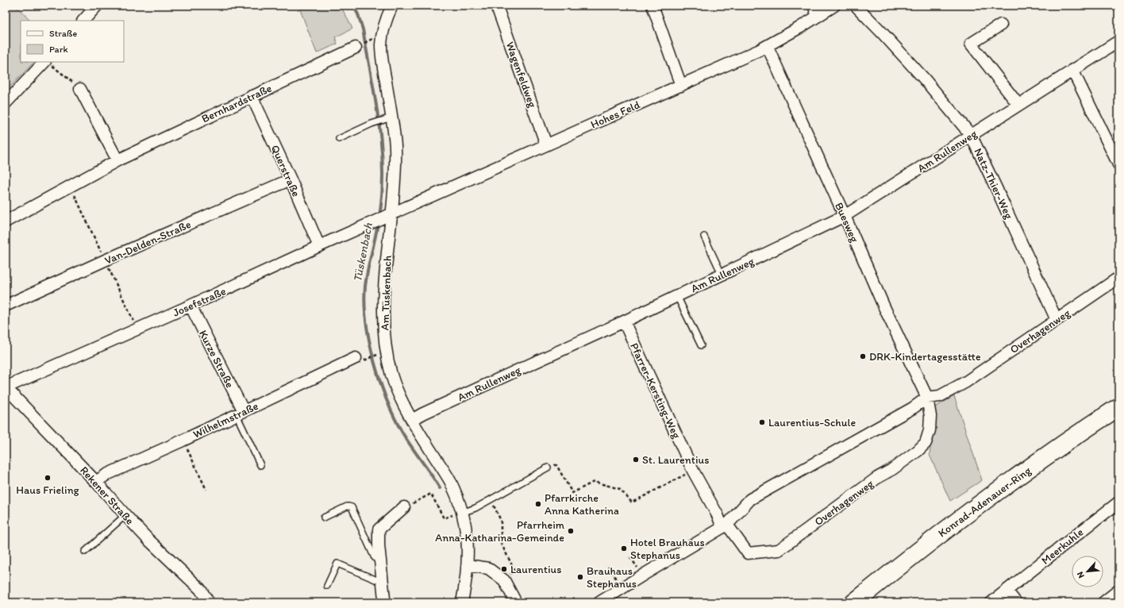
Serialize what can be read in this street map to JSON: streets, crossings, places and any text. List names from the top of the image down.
{
  "streets": {
    "main road": ["Konrad-Adenauer-Ring"],
    "street": [
      "Wagenfeldweg",
      "Bernhardstraße",
      "Hohes Feld",
      "Am Rullenweg",
      "Querstraße",
      "Natz-Thier-Weg",
      "Buesweg",
      "Van-Delden-Straße",
      "Am Tüskenbach",
      "Josefstraße",
      "Overhagenweg",
      "Kurze Straße",
      "Pfarrer-Kersting-Weg",
      "Wilhelmstraße",
      "Rekener Straße",
      "Meerkuhle"
    ]
  },
  "crossings": [
    ["Wagenfeldweg", "Hohes Feld"],
    ["Bernhardstraße", "Querstraße"],
    ["Hohes Feld", "Buesweg"],
    ["Hohes Feld", "Am Tüskenbach"],
    ["Hohes Feld", "Josefstraße"],
    ["Am Rullenweg", "Natz-Thier-Weg"],
    ["Am Rullenweg", "Buesweg"],
    ["Am Rullenweg", "Am Tüskenbach"],
    ["Am Rullenweg", "Pfarrer-Kersting-Weg"],
    ["Querstraße", "Van-Delden-Straße"],
    ["Querstraße", "Josefstraße"],
    ["Natz-Thier-Weg", "Overhagenweg"],
    ["Buesweg", "Overhagenweg"],
    ["Am Tüskenbach", "Josefstraße"],
    ["Josefstraße", "Kurze Straße"],
    ["Josefstraße", "Rekener Straße"],
    ["Overhagenweg", "Pfarrer-Kersting-Weg"],
    ["Kurze Straße", "Wilhelmstraße"],
    ["Wilhelmstraße", "Rekener Straße"]
  ],
  "water": ["Tüskenbach"],
  "places": [
    "DRK-Kindertagesstätte",
    "Laurentius-Schule",
    "St. Laurentius",
    "Haus Frieling",
    "Pfarrkirche Anna Katherina",
    "Pfarrheim Anna-Katharina-Gemeinde",
    "Hotel Brauhaus Stephanus",
    "Laurentius",
    "Brauhaus Stephanus"
  ],
  "legend": ["Straße", "Park"],
  "north": "bottom left"
}
